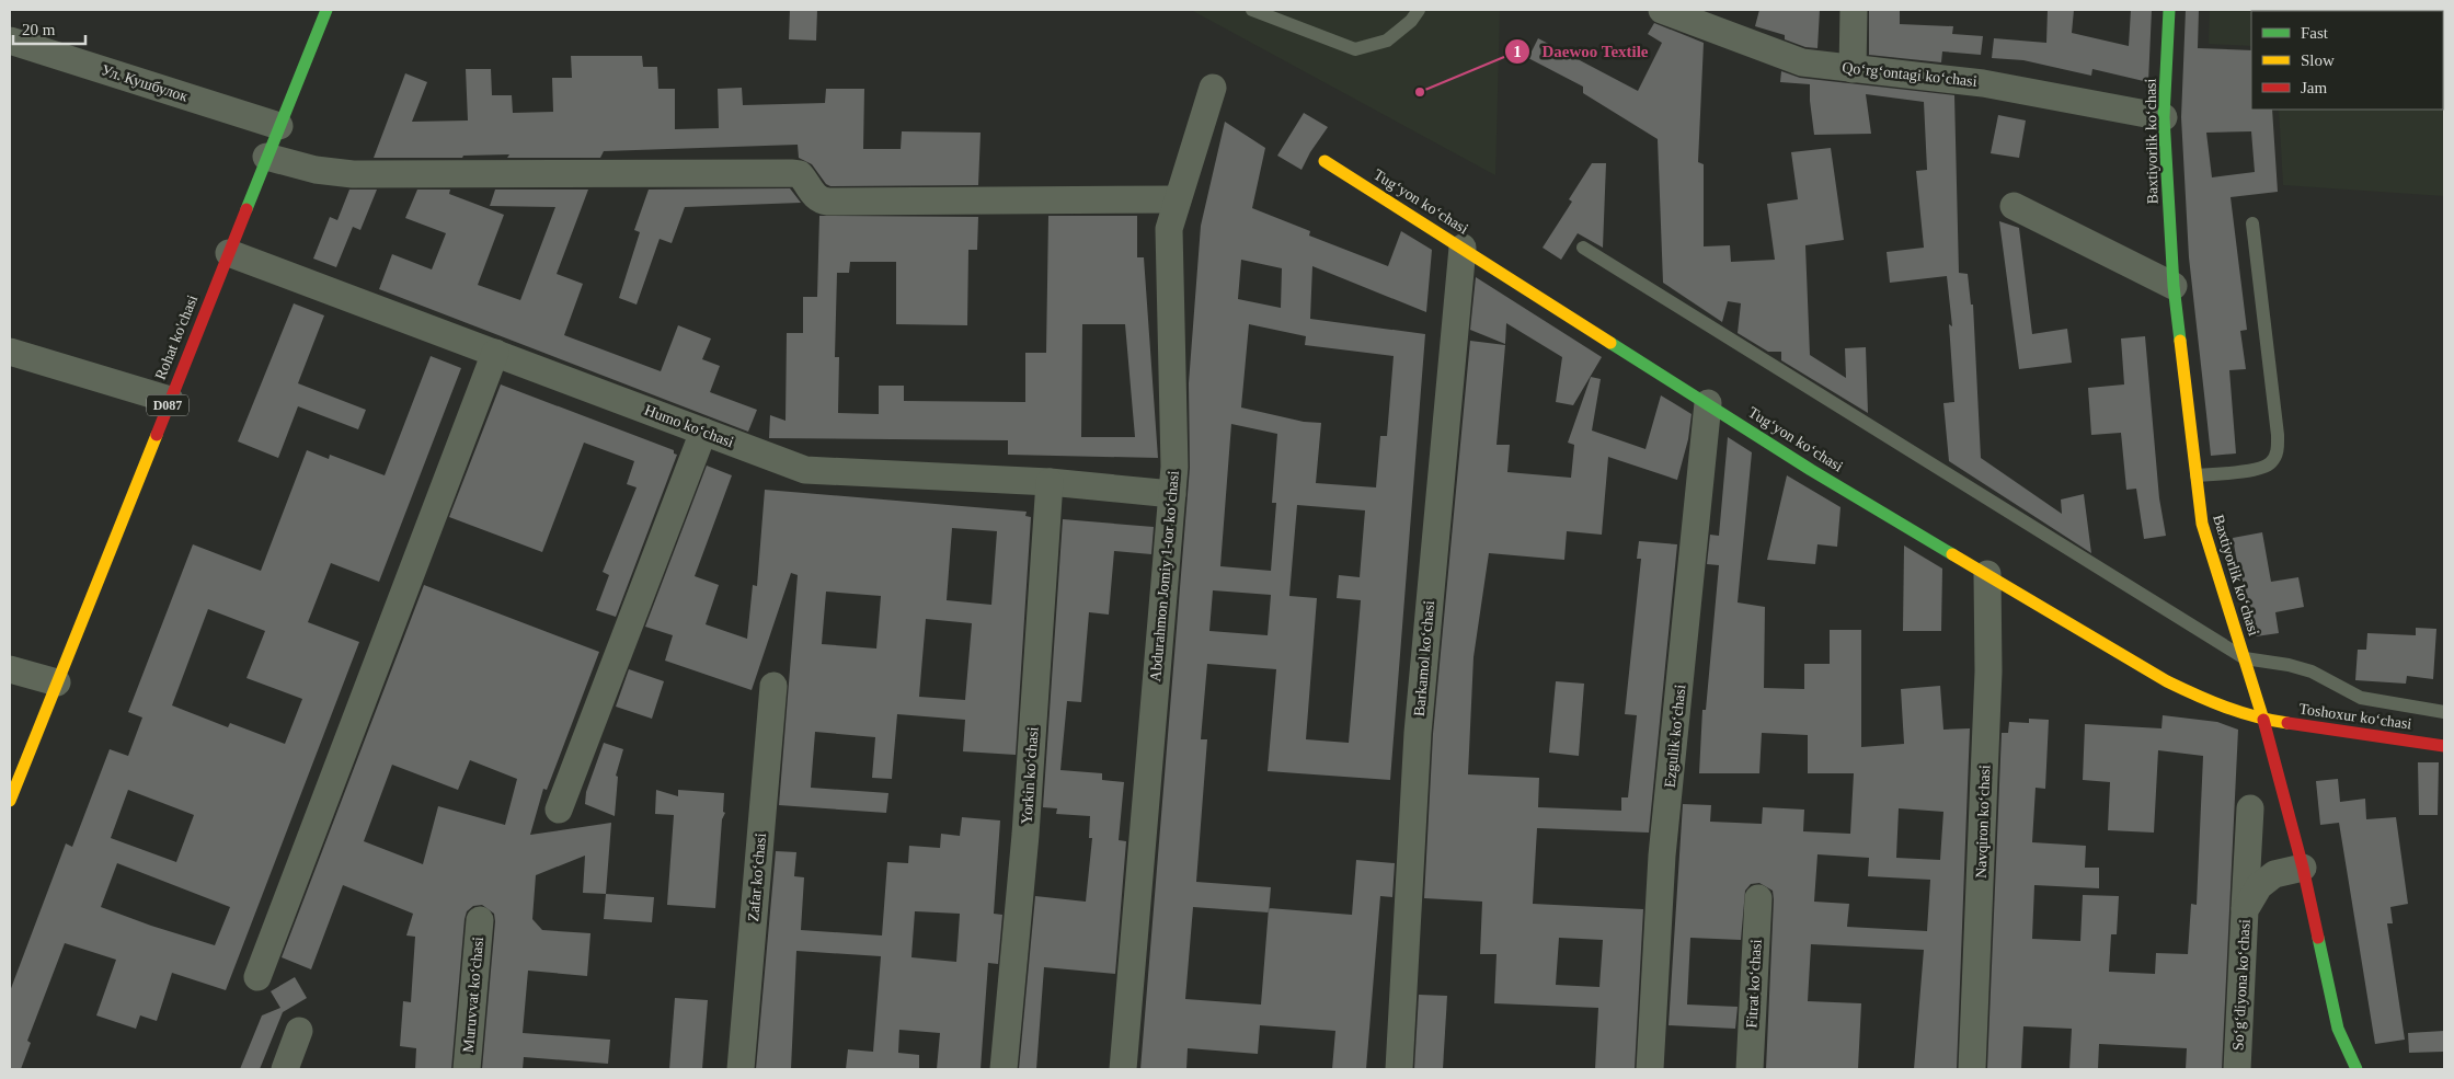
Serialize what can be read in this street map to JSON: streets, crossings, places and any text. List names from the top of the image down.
{
  "streets": {
    "street": [
      "Qo‘rg‘ontagi ko‘chasi",
      "Ул. Кушбулок",
      "Baxtiyorlik koʻchasi",
      "Tugʻyon koʻchasi",
      "Rohat ko'chasi",
      "D087",
      "Humo koʻchasi",
      "Abdurahmon Jomiy 1-tor koʻchasi",
      "Barkamol koʻchasi",
      "Toshoxur koʻchasi",
      "Ezgulik koʻchasi",
      "Yorkin koʻchasi",
      "Navqiron koʻchasi",
      "Zafar koʻchasi",
      "Fitrat koʻchasi",
      "Soʻgʻdiyona koʻchasi",
      "Muruvvat koʻchasi"
    ]
  },
  "crossings": [
    ["Qo‘rg‘ontagi ko‘chasi", "Baxtiyorlik koʻchasi"],
    ["Ул. Кушбулок", "Rohat ko'chasi"],
    ["Baxtiyorlik koʻchasi", "Tugʻyon koʻchasi"],
    ["Baxtiyorlik koʻchasi", "Toshoxur koʻchasi"],
    ["Baxtiyorlik koʻchasi", "Soʻgʻdiyona koʻchasi"],
    ["Tugʻyon koʻchasi", "Barkamol koʻchasi"],
    ["Tugʻyon koʻchasi", "Toshoxur koʻchasi"],
    ["Tugʻyon koʻchasi", "Ezgulik koʻchasi"],
    ["Tugʻyon koʻchasi", "Navqiron koʻchasi"],
    ["Rohat ko'chasi", "Humo koʻchasi"],
    ["Humo koʻchasi", "Abdurahmon Jomiy 1-tor koʻchasi"],
    ["Humo koʻchasi", "Yorkin koʻchasi"]
  ],
  "places": ["Daewoo Textile"],
  "legend": ["Fast", "Slow", "Jam"],
  "scale_bar": "20 m"
}
